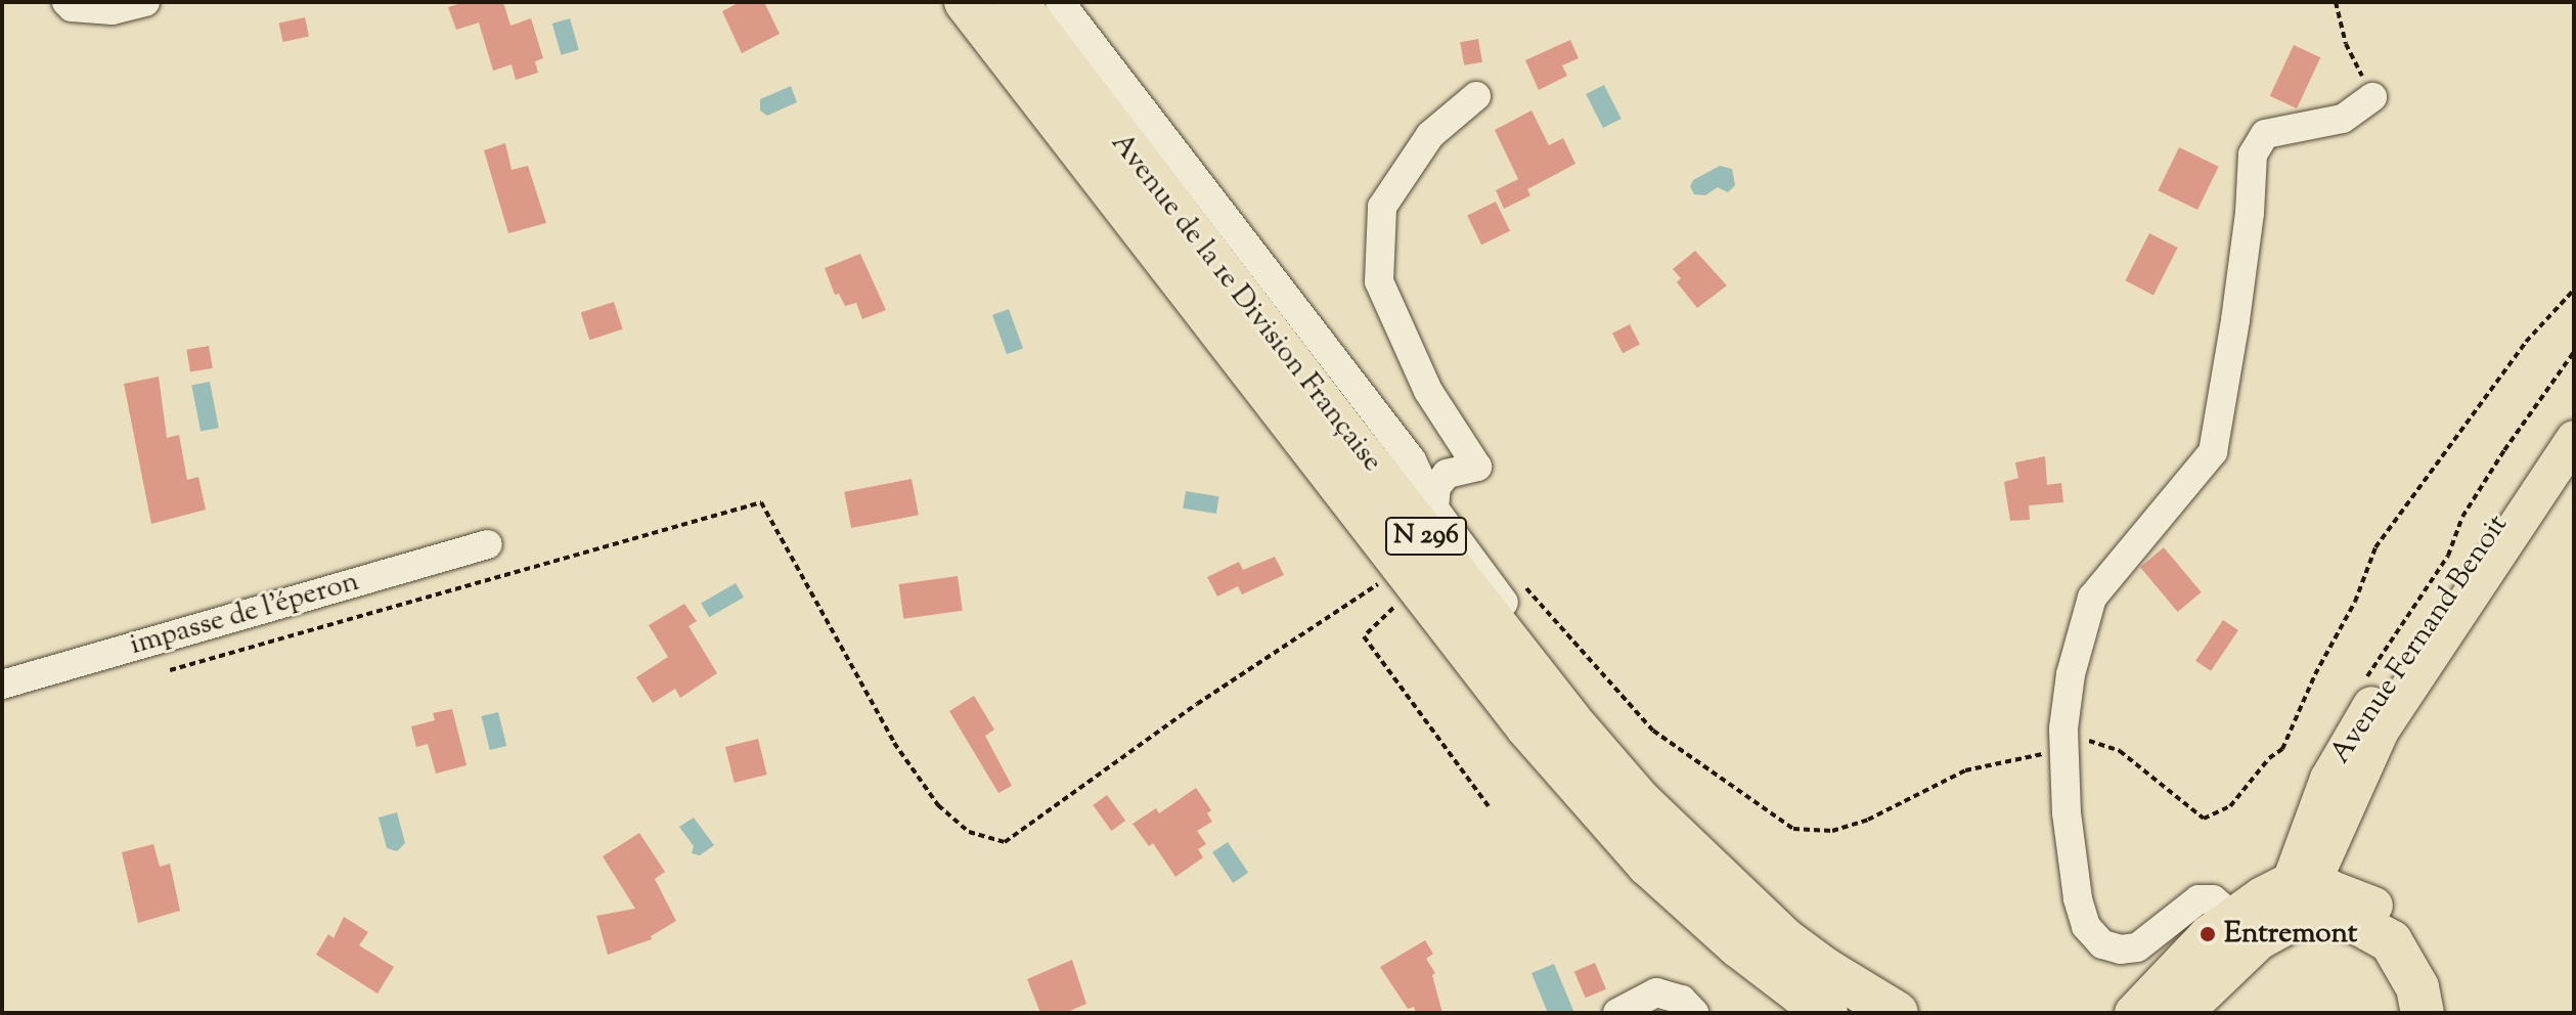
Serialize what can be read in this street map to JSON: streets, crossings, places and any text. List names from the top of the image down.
{
  "streets": {
    "highway": ["Avenue de la 1e Division Française", "N 296"],
    "main road": ["Avenue Fernand Benoit"],
    "street": ["impasse de l'éperon"]
  },
  "places": ["Entremont"]
}
